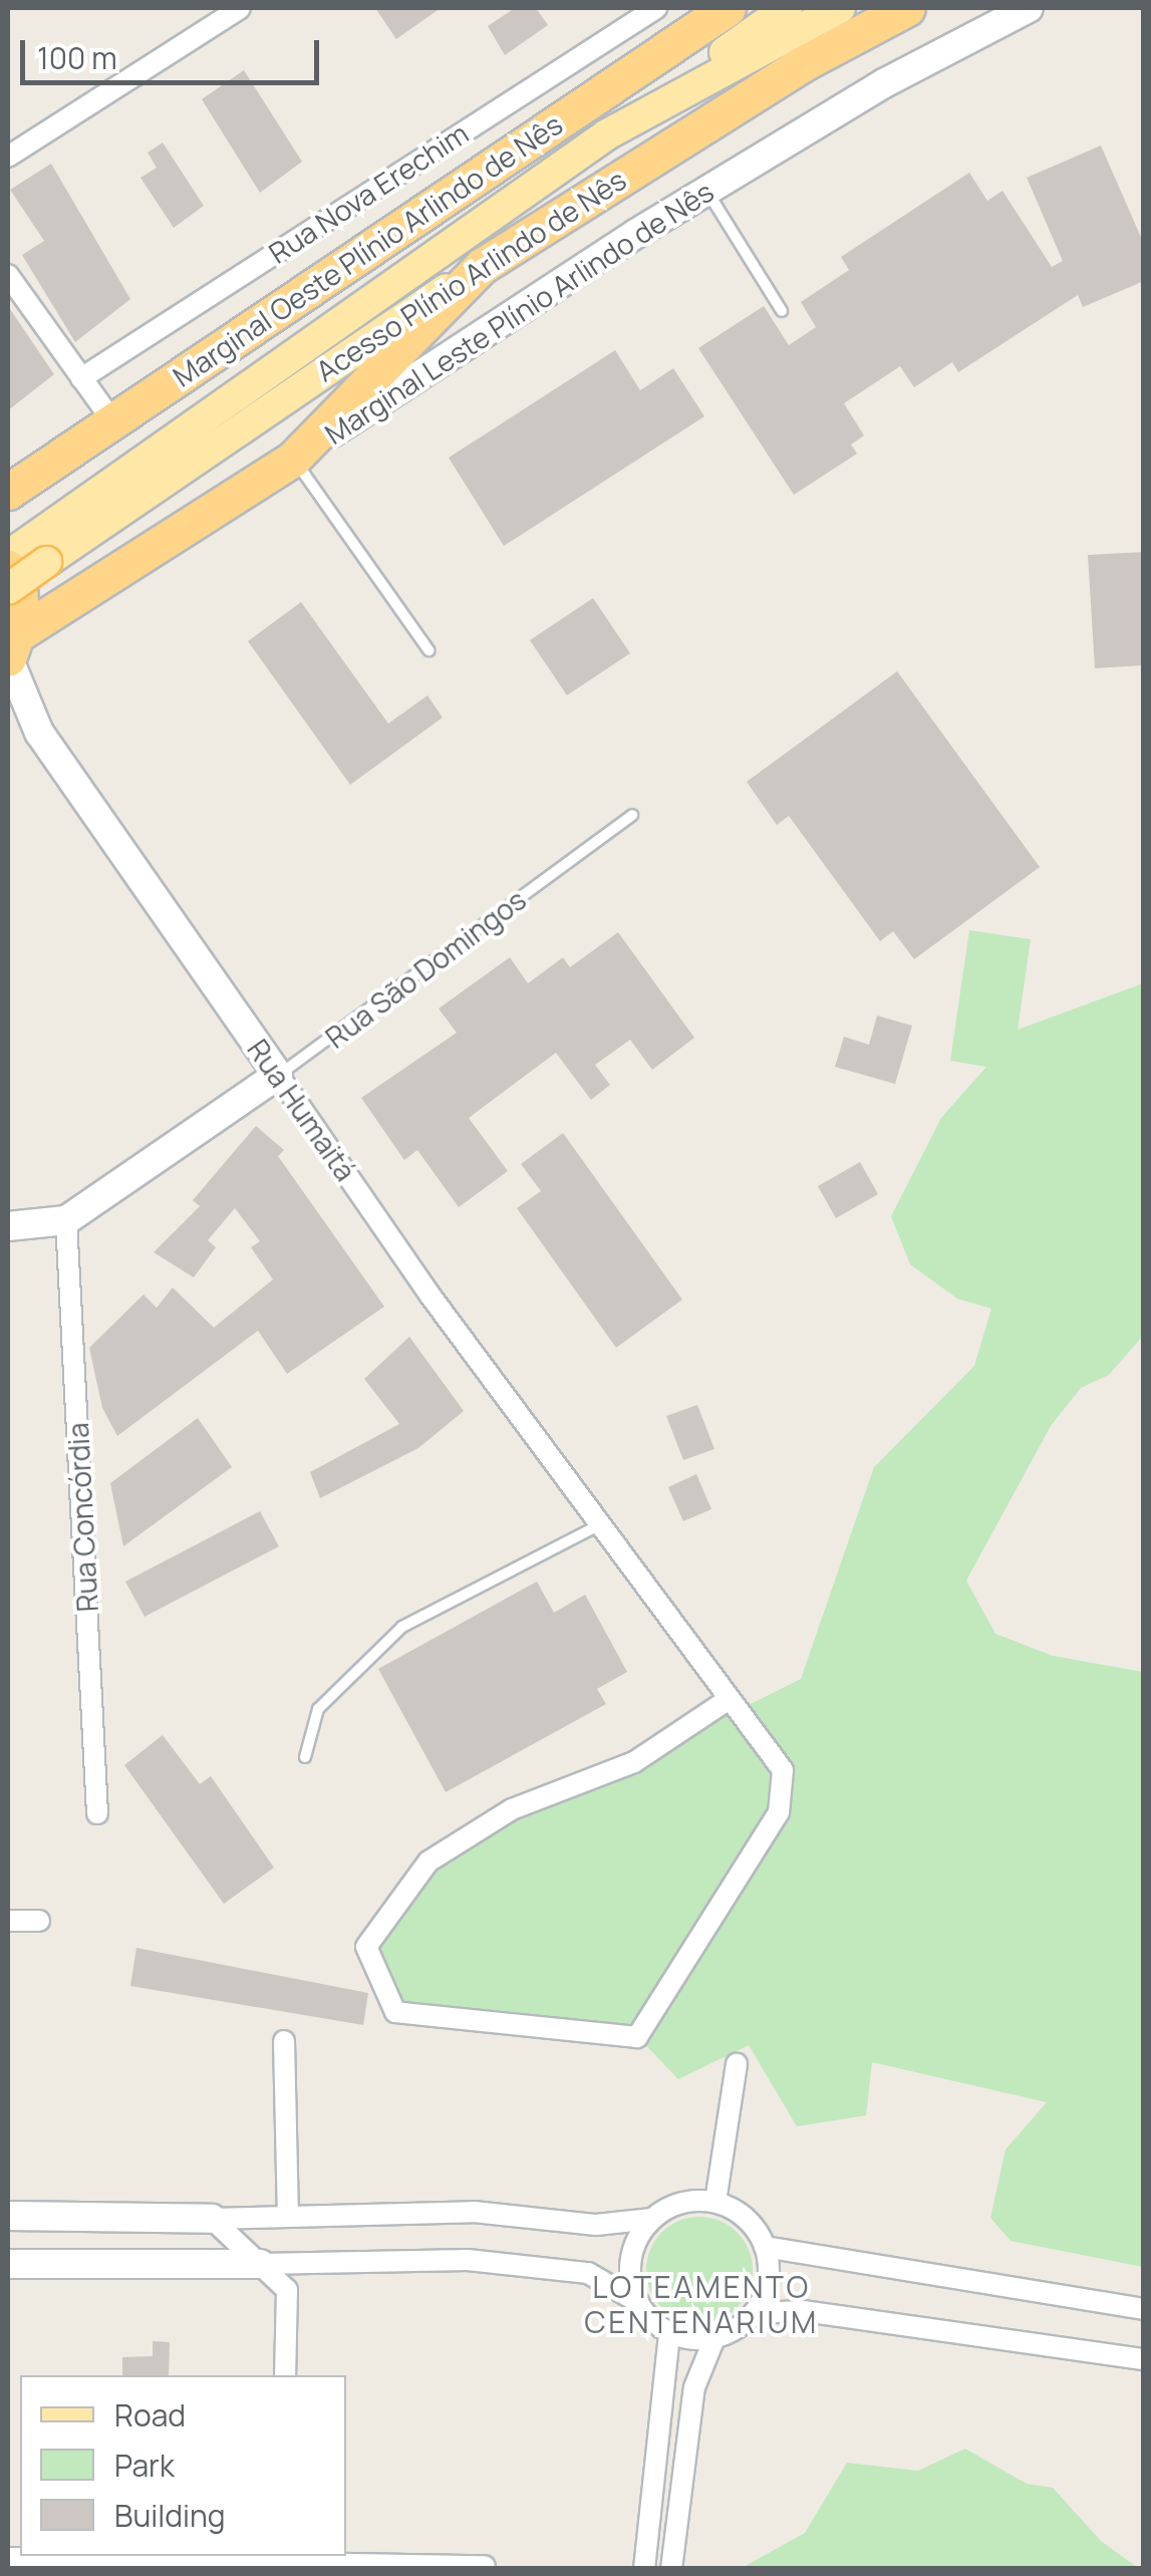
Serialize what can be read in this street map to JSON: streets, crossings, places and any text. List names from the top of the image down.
{
  "streets": {
    "highway": ["Marginal Oeste Plínio Arlindo de Nês", "Acesso Plínio Arlindo de Nês", "Marginal Leste Plínio Arlindo de Nês"],
    "street": [
      "Rua Nova Erechim",
      "Rua São Domingos",
      "Rua Humaitá",
      "Rua Concórdia"
    ]
  },
  "crossings": [
    ["Marginal Leste Plínio Arlindo de Nês", "Rua Humaitá"],
    ["Rua São Domingos", "Rua Humaitá"],
    ["Rua São Domingos", "Rua Concórdia"]
  ],
  "districts": ["LOTEAMENTO CENTENARIUM"],
  "legend": ["Road", "Park", "Building"],
  "scale_bar": "100 m"
}
